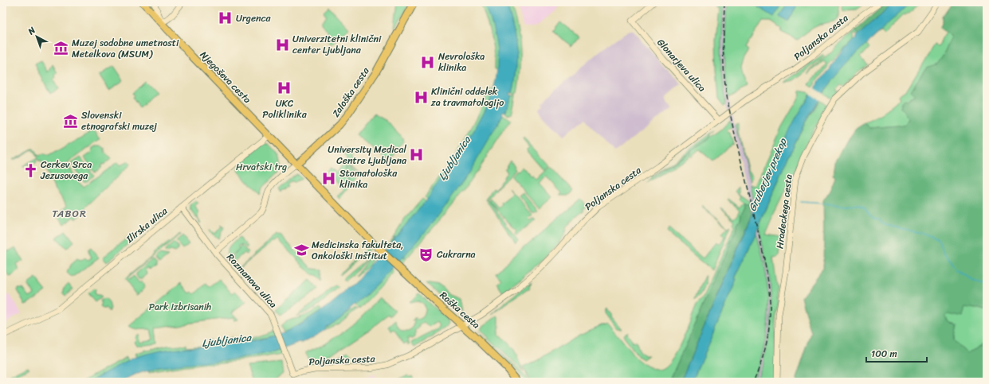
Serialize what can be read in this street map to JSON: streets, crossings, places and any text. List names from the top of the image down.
{
  "streets": {
    "main road": ["Njegoševa cesta", "Zaloška cesta", "Roška cesta"],
    "street": [
      "Poljanska cesta",
      "Glonarjeva ulica",
      "Hradeckega cesta",
      "Ilirska ulica",
      "Rozmanova ulica"
    ]
  },
  "crossings": [
    ["Poljanska cesta", "Glonarjeva ulica"],
    ["Poljanska cesta", "Rozmanova ulica"],
    ["Poljanska cesta", "Roška cesta"],
    ["Njegoševa cesta", "Zaloška cesta"],
    ["Njegoševa cesta", "Ilirska ulica"],
    ["Njegoševa cesta", "Roška cesta"],
    ["Zaloška cesta", "Roška cesta"],
    ["Ilirska ulica", "Rozmanova ulica"]
  ],
  "districts": ["TABOR"],
  "water": ["Ljubljanica", "Gruberjev prekop"],
  "parks": ["Hrvatski trg", "Park izbrisanih"],
  "places": {
    "hospital": [
      "Urgenca",
      "Univerzitetni klinični center Ljubljana",
      "Nevrološka klinika",
      "UKC Poliklinika",
      "Klinični oddelek za travmatologijo",
      "University Medical Centre Ljubljana",
      "Stomatološka klinika"
    ],
    "museum": ["Muzej sodobne umetnosti Metelkova (MSUM)", "Slovenski etnografski muzej"],
    "church": ["Cerkev Srca Jezusovega"],
    "school or university": ["Medicinska fakulteta, Onkološki inštitut"],
    "theatre": ["Cukrarna"]
  },
  "scale_bar": "100 m",
  "north": "top left"
}
